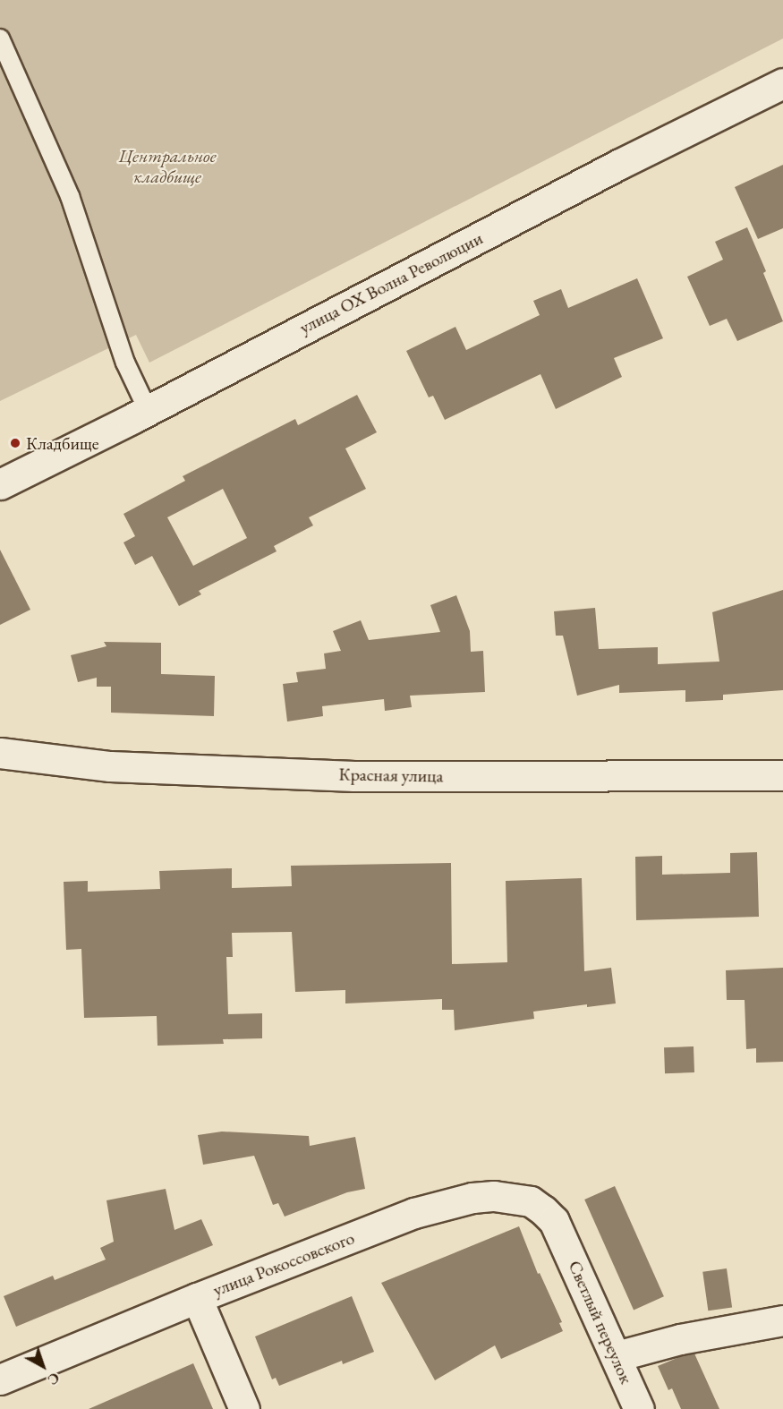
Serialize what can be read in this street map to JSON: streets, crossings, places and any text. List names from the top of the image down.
{
  "streets": {
    "street": [
      "улица ОХ Волна Революции",
      "Красная улица",
      "улица Рокоссовского",
      "Светлый переулок"
    ]
  },
  "crossings": [
    ["улица Рокоссовского", "Светлый переулок"]
  ],
  "parks": ["Центральное кладбище"],
  "places": ["Кладбище"],
  "north": "bottom right"
}
